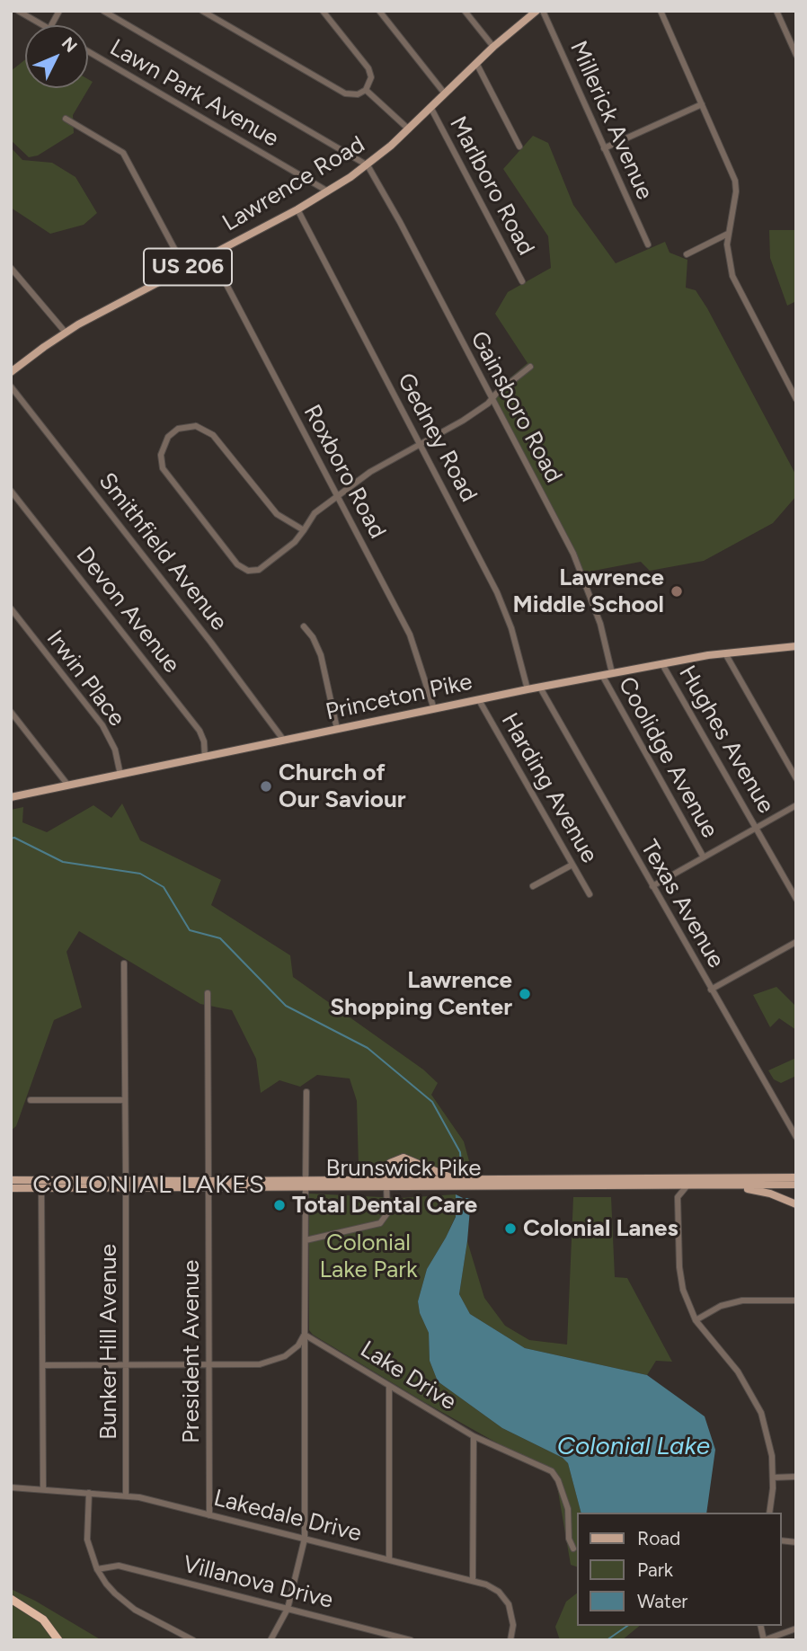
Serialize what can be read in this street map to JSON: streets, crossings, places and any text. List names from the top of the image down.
{
  "streets": {
    "main road": [
      "Lawrence Road",
      "US 206",
      "Princeton Pike",
      "Brunswick Pike"
    ],
    "street": [
      "Lawn Park Avenue",
      "Millerick Avenue",
      "Marlboro Road",
      "Gainsboro Road",
      "Gedney Road",
      "Roxboro Road",
      "Smithfield Avenue",
      "Devon Avenue",
      "Irwin Place",
      "Hughes Avenue",
      "Coolidge Avenue",
      "Harding Avenue",
      "Texas Avenue",
      "Bunker Hill Avenue",
      "President Avenue",
      "Lake Drive",
      "Lakedale Drive",
      "Villanova Drive"
    ]
  },
  "crossings": [
    ["Lawn Park Avenue", "Lawrence Road"],
    ["Lawrence Road", "Marlboro Road"],
    ["Lawrence Road", "Gainsboro Road"],
    ["Lawrence Road", "Gedney Road"],
    ["Lawrence Road", "Roxboro Road"],
    ["Gainsboro Road", "Princeton Pike"],
    ["Gedney Road", "Princeton Pike"],
    ["Roxboro Road", "Princeton Pike"],
    ["Smithfield Avenue", "Princeton Pike"],
    ["Devon Avenue", "Princeton Pike"],
    ["Irwin Place", "Princeton Pike"],
    ["Princeton Pike", "Hughes Avenue"],
    ["Princeton Pike", "Coolidge Avenue"],
    ["Princeton Pike", "Harding Avenue"],
    ["Princeton Pike", "Texas Avenue"],
    ["Brunswick Pike", "Bunker Hill Avenue"],
    ["Brunswick Pike", "President Avenue"],
    ["Bunker Hill Avenue", "Lakedale Drive"],
    ["President Avenue", "Lakedale Drive"]
  ],
  "districts": ["COLONIAL LAKES"],
  "water": ["Colonial Lake"],
  "parks": ["Colonial Lake Park"],
  "places": [
    "Lawrence Middle School",
    "Church of Our Saviour",
    "Lawrence Shopping Center",
    "Total Dental Care",
    "Colonial Lanes"
  ],
  "legend": ["Road", "Park", "Water"],
  "north": "top right"
}
